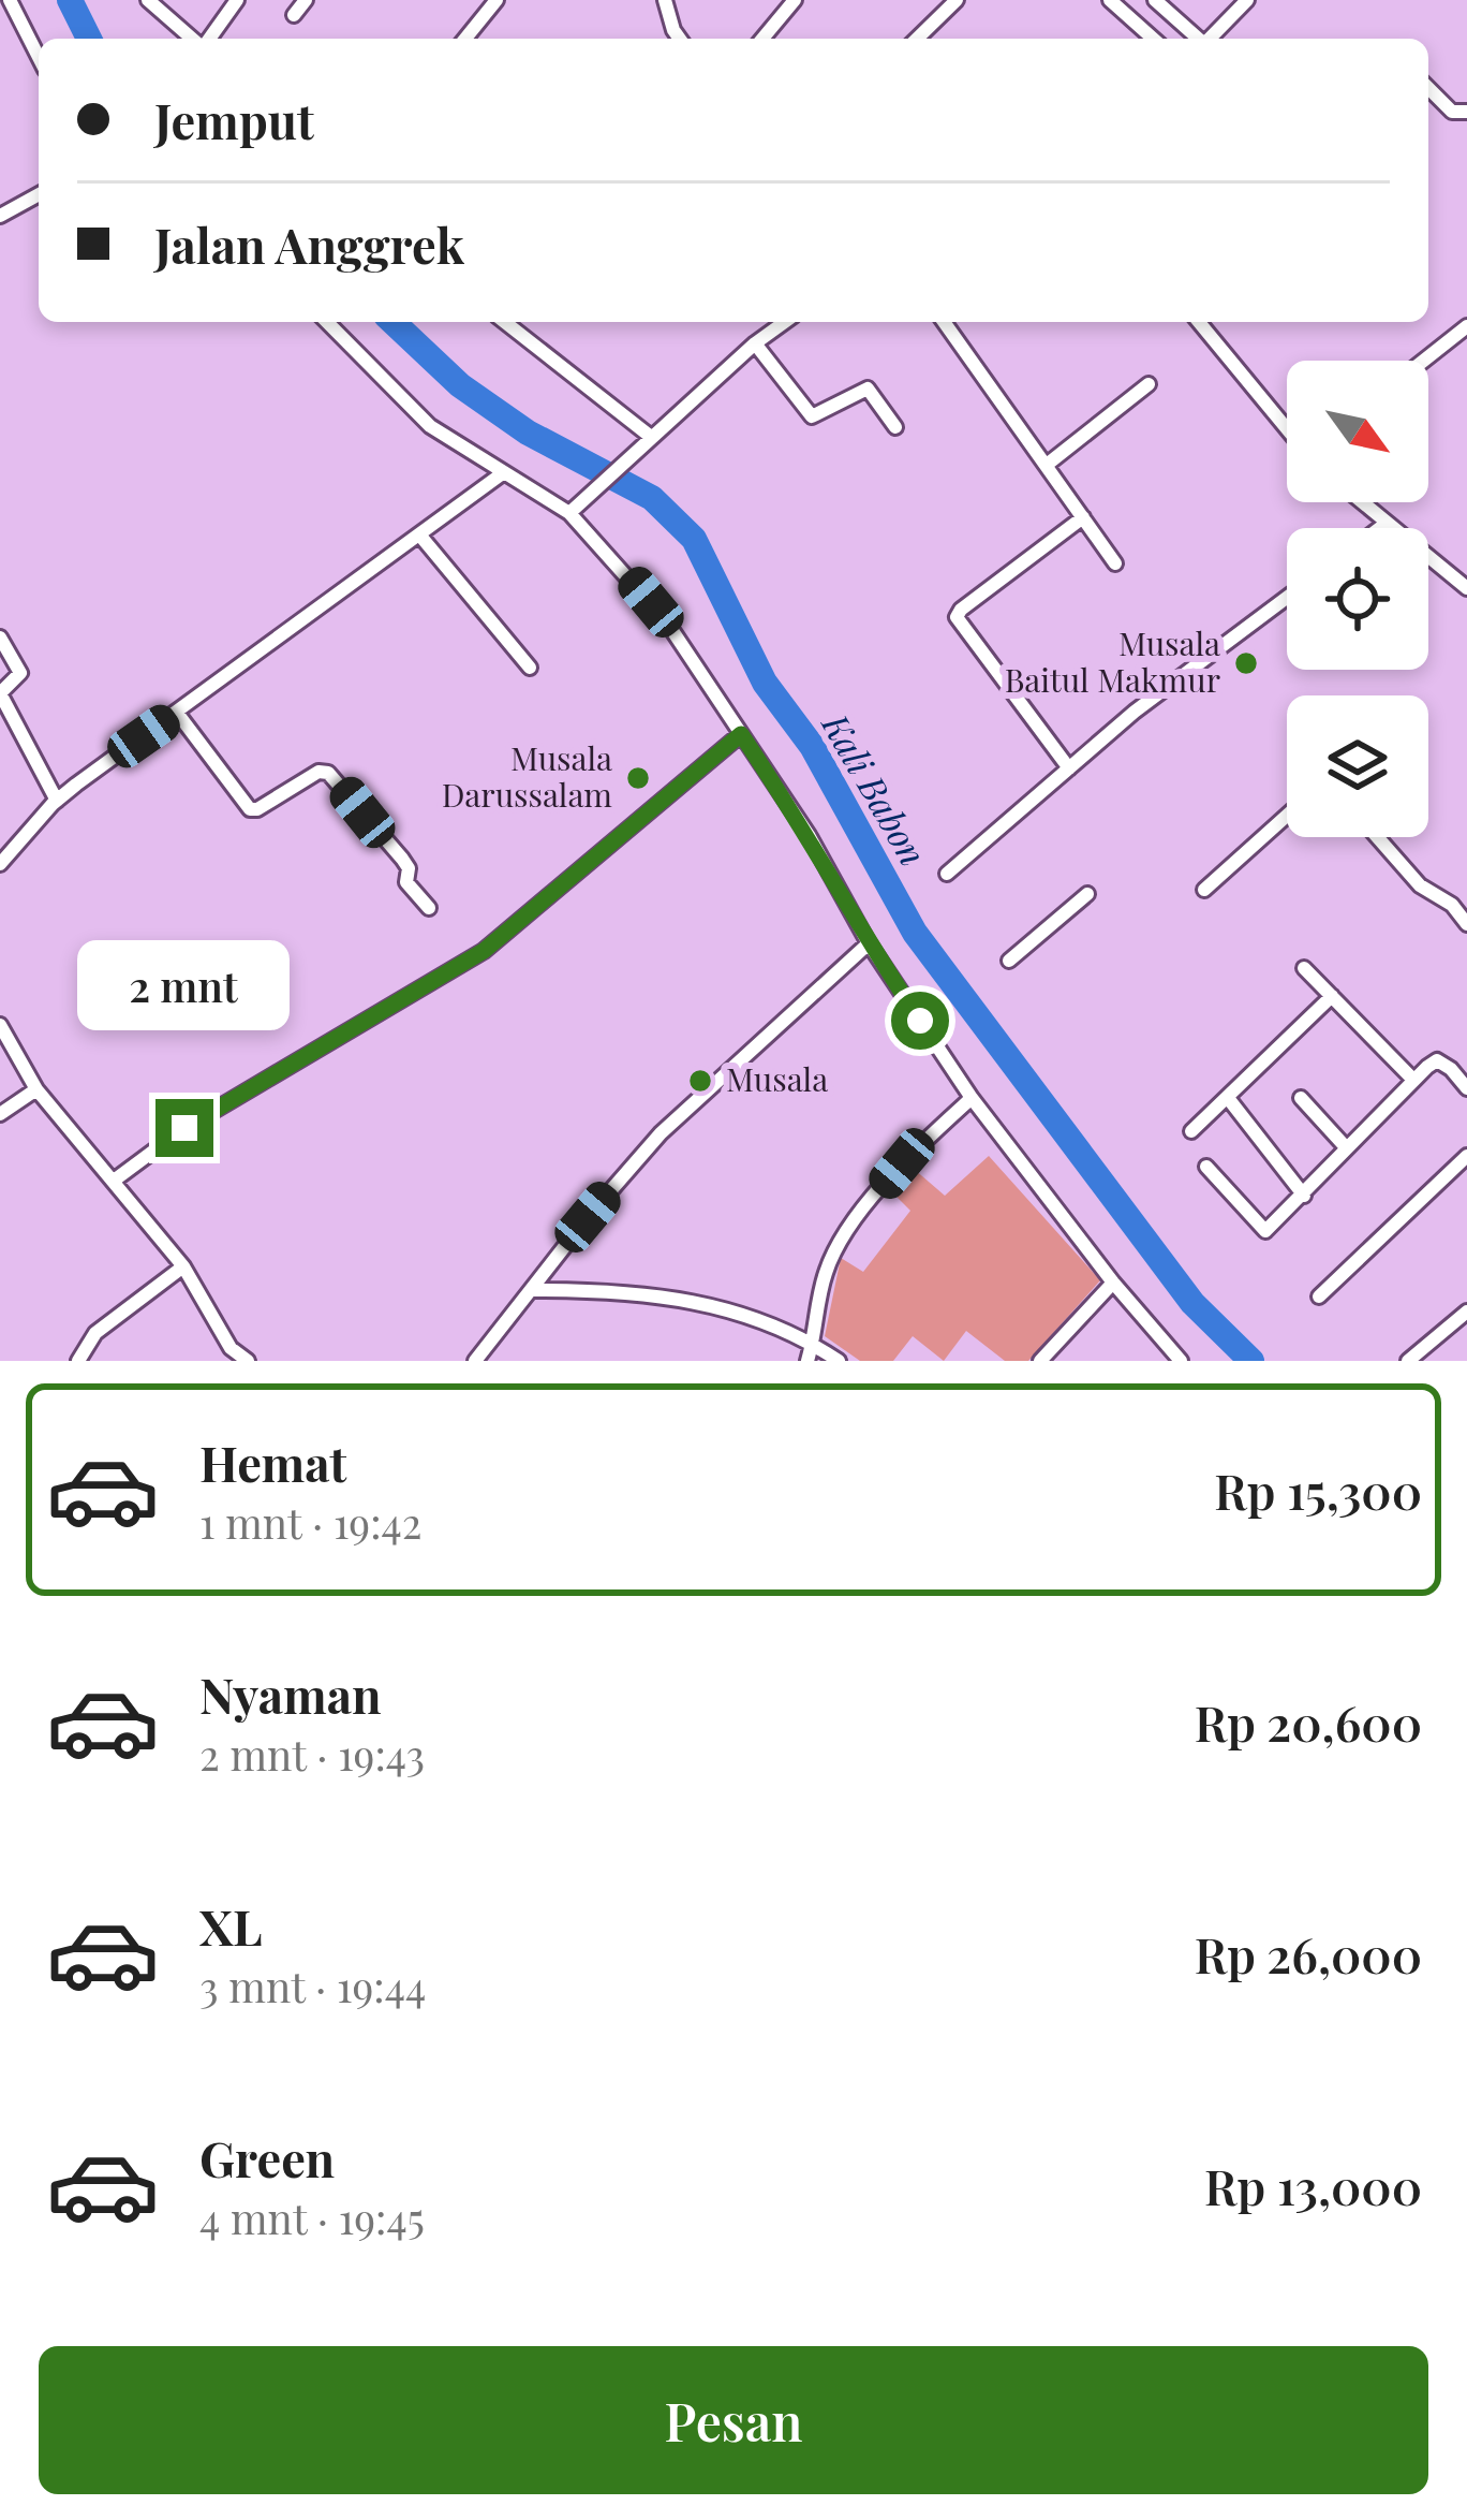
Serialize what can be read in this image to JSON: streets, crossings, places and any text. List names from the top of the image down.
{
  "water": ["Kali Babon"],
  "places": ["Musala Baitul Makmur", "Musala Darussalam", "Musala"],
  "north": "bottom right",
  "page": {
    "banner": ["Jemput", "Jalan Anggrek"],
    "bubble": "2 mnt",
    "list": [
      {
        "name": "Hemat",
        "note": "1 mnt · 19:42",
        "value": "Rp 15,300"
      },
      {
        "name": "Nyaman",
        "note": "2 mnt · 19:43",
        "value": "Rp 20,600"
      },
      {
        "name": "XL",
        "note": "3 mnt · 19:44",
        "value": "Rp 26,000"
      },
      {
        "name": "Green",
        "note": "4 mnt · 19:45",
        "value": "Rp 13,000"
      }
    ],
    "buttons": "Pesan"
  }
}
